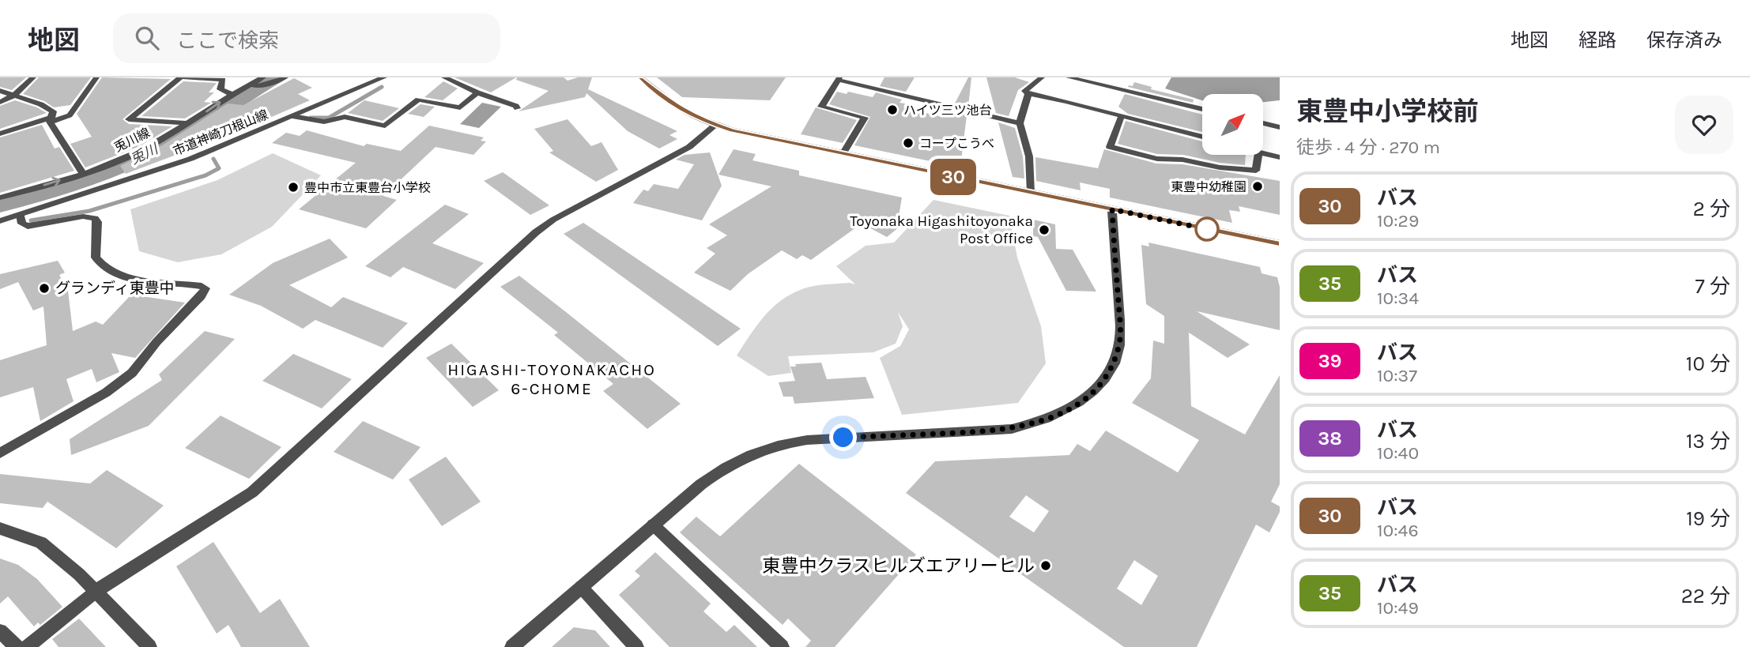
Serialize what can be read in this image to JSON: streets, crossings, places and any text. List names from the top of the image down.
{
  "streets": {
    "street": ["市道神崎刀根山線", "兎川線"]
  },
  "districts": ["HIGASHI-TOYONAKACHO 6-CHOME"],
  "water": ["兎川"],
  "places": [
    "ハイツ三ツ池台",
    "コープこうべ",
    "東豊中幼稚園",
    "豊中市立東豊台小学校",
    "Toyonaka Higashitoyonaka Post Office",
    "グランディ東豊中",
    "東豊中クラスヒルズエアリーヒル"
  ],
  "lines": ["bus line 30"],
  "north": "top right",
  "page": {
    "header": "地図",
    "search": "ここで検索",
    "nav": ["地図", "経路", "保存済み"],
    "on_map": "30",
    "heading": ["東豊中小学校前", "徒歩 · 4 分 · 270 m"],
    "list": [
      {
        "mark": "30",
        "name": "バス",
        "note": "10:29",
        "value": "2 分"
      },
      {
        "mark": "35",
        "name": "バス",
        "note": "10:34",
        "value": "7 分"
      },
      {
        "mark": "39",
        "name": "バス",
        "note": "10:37",
        "value": "10 分"
      },
      {
        "mark": "38",
        "name": "バス",
        "note": "10:40",
        "value": "13 分"
      },
      {
        "mark": "30",
        "name": "バス",
        "note": "10:46",
        "value": "19 分"
      },
      {
        "mark": "35",
        "name": "バス",
        "note": "10:49",
        "value": "22 分"
      }
    ]
  }
}
